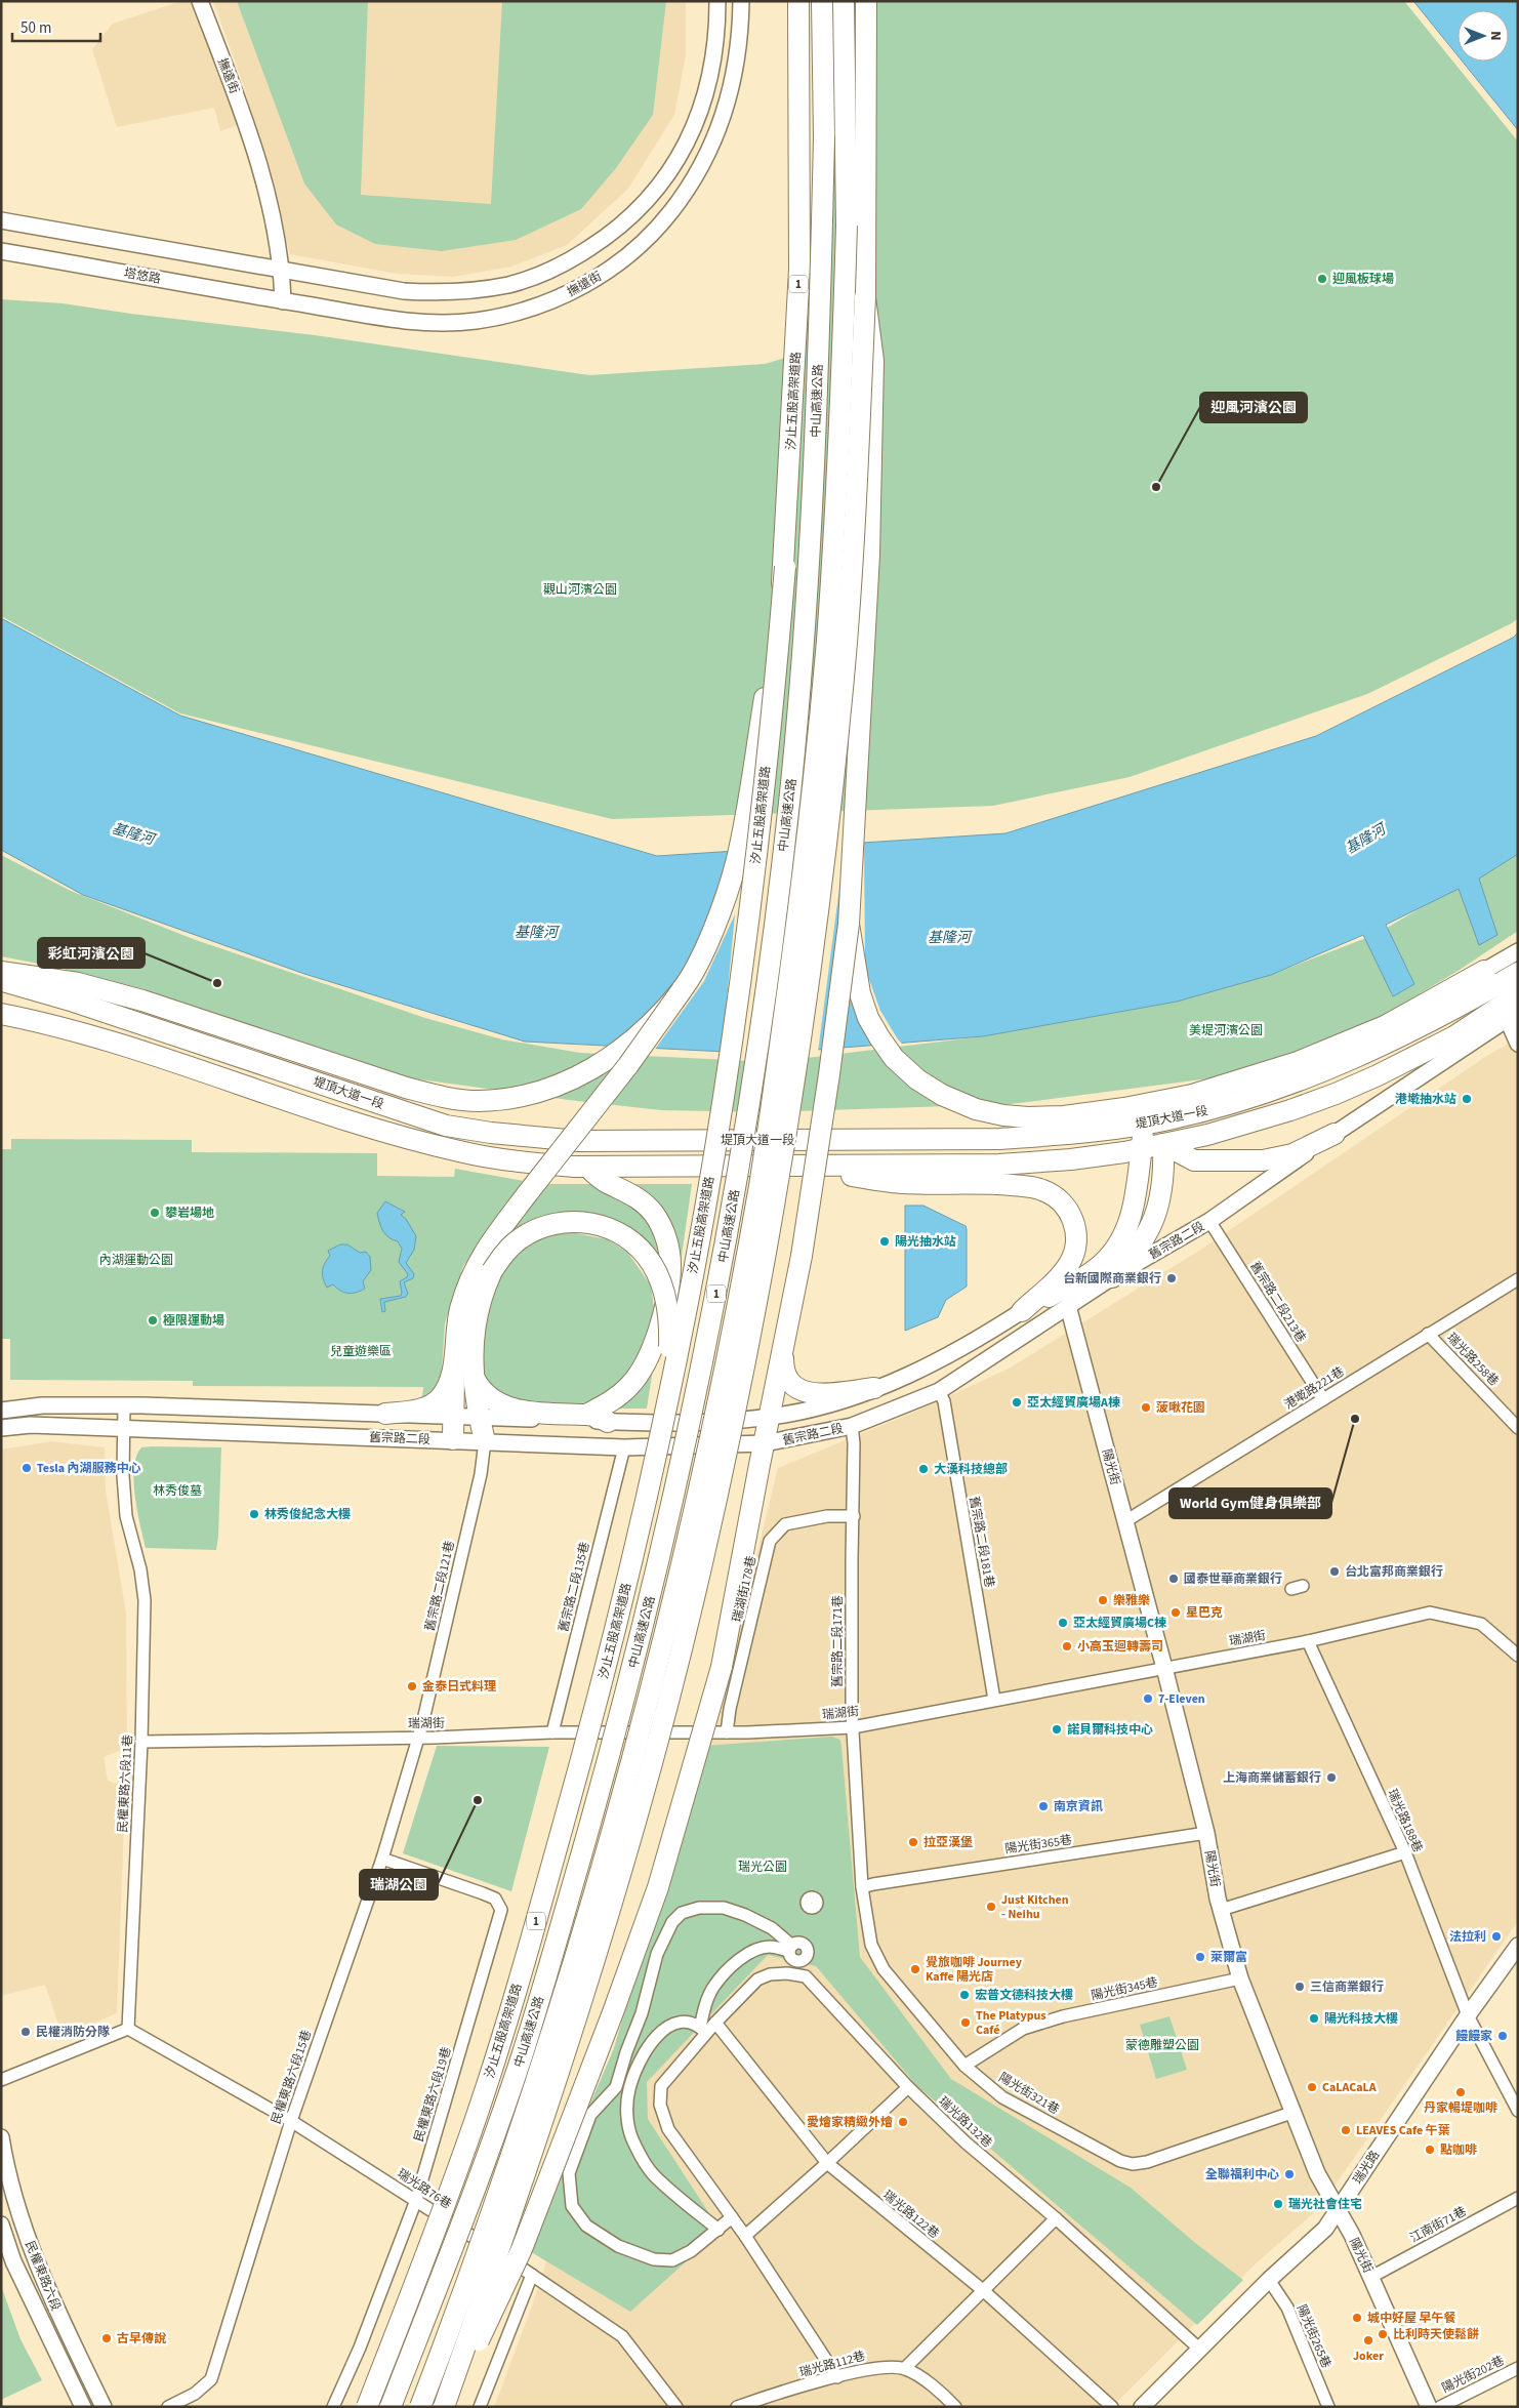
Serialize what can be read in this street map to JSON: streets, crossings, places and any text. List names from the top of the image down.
{
  "streets": {
    "highway": [
      "1",
      "汐止五股高架道路",
      "中山高速公路",
      "堤頂大道一段"
    ],
    "main road": [
      "撫遠街",
      "塔悠路",
      "舊宗路二段",
      "陽光街",
      "瑞光路",
      "民權東路六段"
    ],
    "street": [
      "舊宗路二段213巷",
      "瑞光路258巷",
      "港墘路221巷",
      "舊宗路二段181巷",
      "舊宗路二段121巷",
      "舊宗路二段135巷",
      "瑞湖街178巷",
      "瑞湖街",
      "舊宗路二段171巷",
      "民權東路六段11巷",
      "瑞光路188巷",
      "陽光街365巷",
      "陽光街345巷",
      "民權東路六段15巷",
      "陽光街321巷",
      "民權東路六段19巷",
      "瑞光路132巷",
      "瑞光路76巷",
      "瑞光路122巷",
      "江南街71巷",
      "陽光街265巷",
      "瑞光路112巷",
      "陽光街202巷"
    ]
  },
  "crossings": [
    ["撫遠街", "塔悠路"],
    ["堤頂大道一段", "舊宗路二段"],
    ["舊宗路二段", "舊宗路二段213巷"],
    ["舊宗路二段", "陽光街"],
    ["舊宗路二段", "舊宗路二段181巷"],
    ["舊宗路二段", "舊宗路二段121巷"],
    ["舊宗路二段", "舊宗路二段135巷"],
    ["舊宗路二段", "舊宗路二段171巷"],
    ["舊宗路二段", "民權東路六段11巷"],
    ["舊宗路二段213巷", "港墘路221巷"],
    ["瑞光路258巷", "港墘路221巷"],
    ["港墘路221巷", "陽光街"],
    ["陽光街", "瑞湖街"],
    ["陽光街", "陽光街365巷"],
    ["陽光街", "陽光街345巷"],
    ["陽光街", "陽光街321巷"],
    ["陽光街", "瑞光路"],
    ["陽光街", "江南街71巷"],
    ["舊宗路二段181巷", "瑞湖街"],
    ["舊宗路二段121巷", "瑞湖街"],
    ["舊宗路二段121巷", "民權東路六段15巷"],
    ["舊宗路二段135巷", "瑞湖街"],
    ["瑞湖街178巷", "瑞湖街"],
    ["瑞湖街178巷", "舊宗路二段171巷"],
    ["瑞湖街", "舊宗路二段171巷"],
    ["瑞湖街", "民權東路六段11巷"],
    ["瑞湖街", "瑞光路188巷"],
    ["瑞湖街", "民權東路六段15巷"],
    ["舊宗路二段171巷", "陽光街365巷"],
    ["舊宗路二段171巷", "陽光街321巷"],
    ["民權東路六段11巷", "瑞光路76巷"],
    ["瑞光路188巷", "瑞光路"],
    ["陽光街365巷", "陽光街321巷"],
    ["陽光街345巷", "陽光街321巷"],
    ["民權東路六段15巷", "民權東路六段19巷"],
    ["民權東路六段15巷", "瑞光路76巷"],
    ["民權東路六段19巷", "瑞光路76巷"],
    ["瑞光路132巷", "瑞光路"],
    ["瑞光路132巷", "瑞光路122巷"],
    ["瑞光路", "陽光街265巷"]
  ],
  "water": ["基隆河"],
  "parks": [
    "觀山河濱公園",
    "美堤河濱公園",
    "內湖運動公園",
    "兒童遊樂區",
    "林秀俊墓",
    "瑞光公園",
    "蒙德雕塑公園"
  ],
  "places": [
    "迎風板球場",
    "迎風河濱公園",
    "彩虹河濱公園",
    "港墘抽水站",
    "攀岩場地",
    "陽光抽水站",
    "台新國際商業銀行",
    "極限運動場",
    "亞太經貿廣場A棟",
    "菠啾花園",
    "World Gym健身俱樂部",
    "Tesla 內湖服務中心",
    "大漢科技總部",
    "林秀俊紀念大樓",
    "台北富邦商業銀行",
    "國泰世華商業銀行",
    "樂雅樂",
    "星巴克",
    "亞太經貿廣場C棟",
    "小高玉迴轉壽司",
    "金泰日式料理",
    "7-Eleven",
    "諾貝爾科技中心",
    "上海商業儲蓄銀行",
    "瑞湖公園",
    "南京資訊",
    "拉亞漢堡",
    "Just Kitchen - Neihu",
    "法拉利",
    "萊爾富",
    "覺旅咖啡 Journey Kaffe 陽光店",
    "三信商業銀行",
    "宏普文德科技大樓",
    "陽光科技大樓",
    "The Platypus Café",
    "民權消防分隊",
    "饅饅家",
    "CaLACaLA",
    "丹家暢堤咖啡",
    "愛燴家精緻外燴",
    "LEAVES Cafe 午葉",
    "點咖啡",
    "全聯福利中心",
    "瑞光社會住宅",
    "城中好屋 早午餐",
    "比利時天使鬆餅",
    "古早傳說",
    "Joker"
  ],
  "scale_bar": "50 m",
  "north": "right"
}
